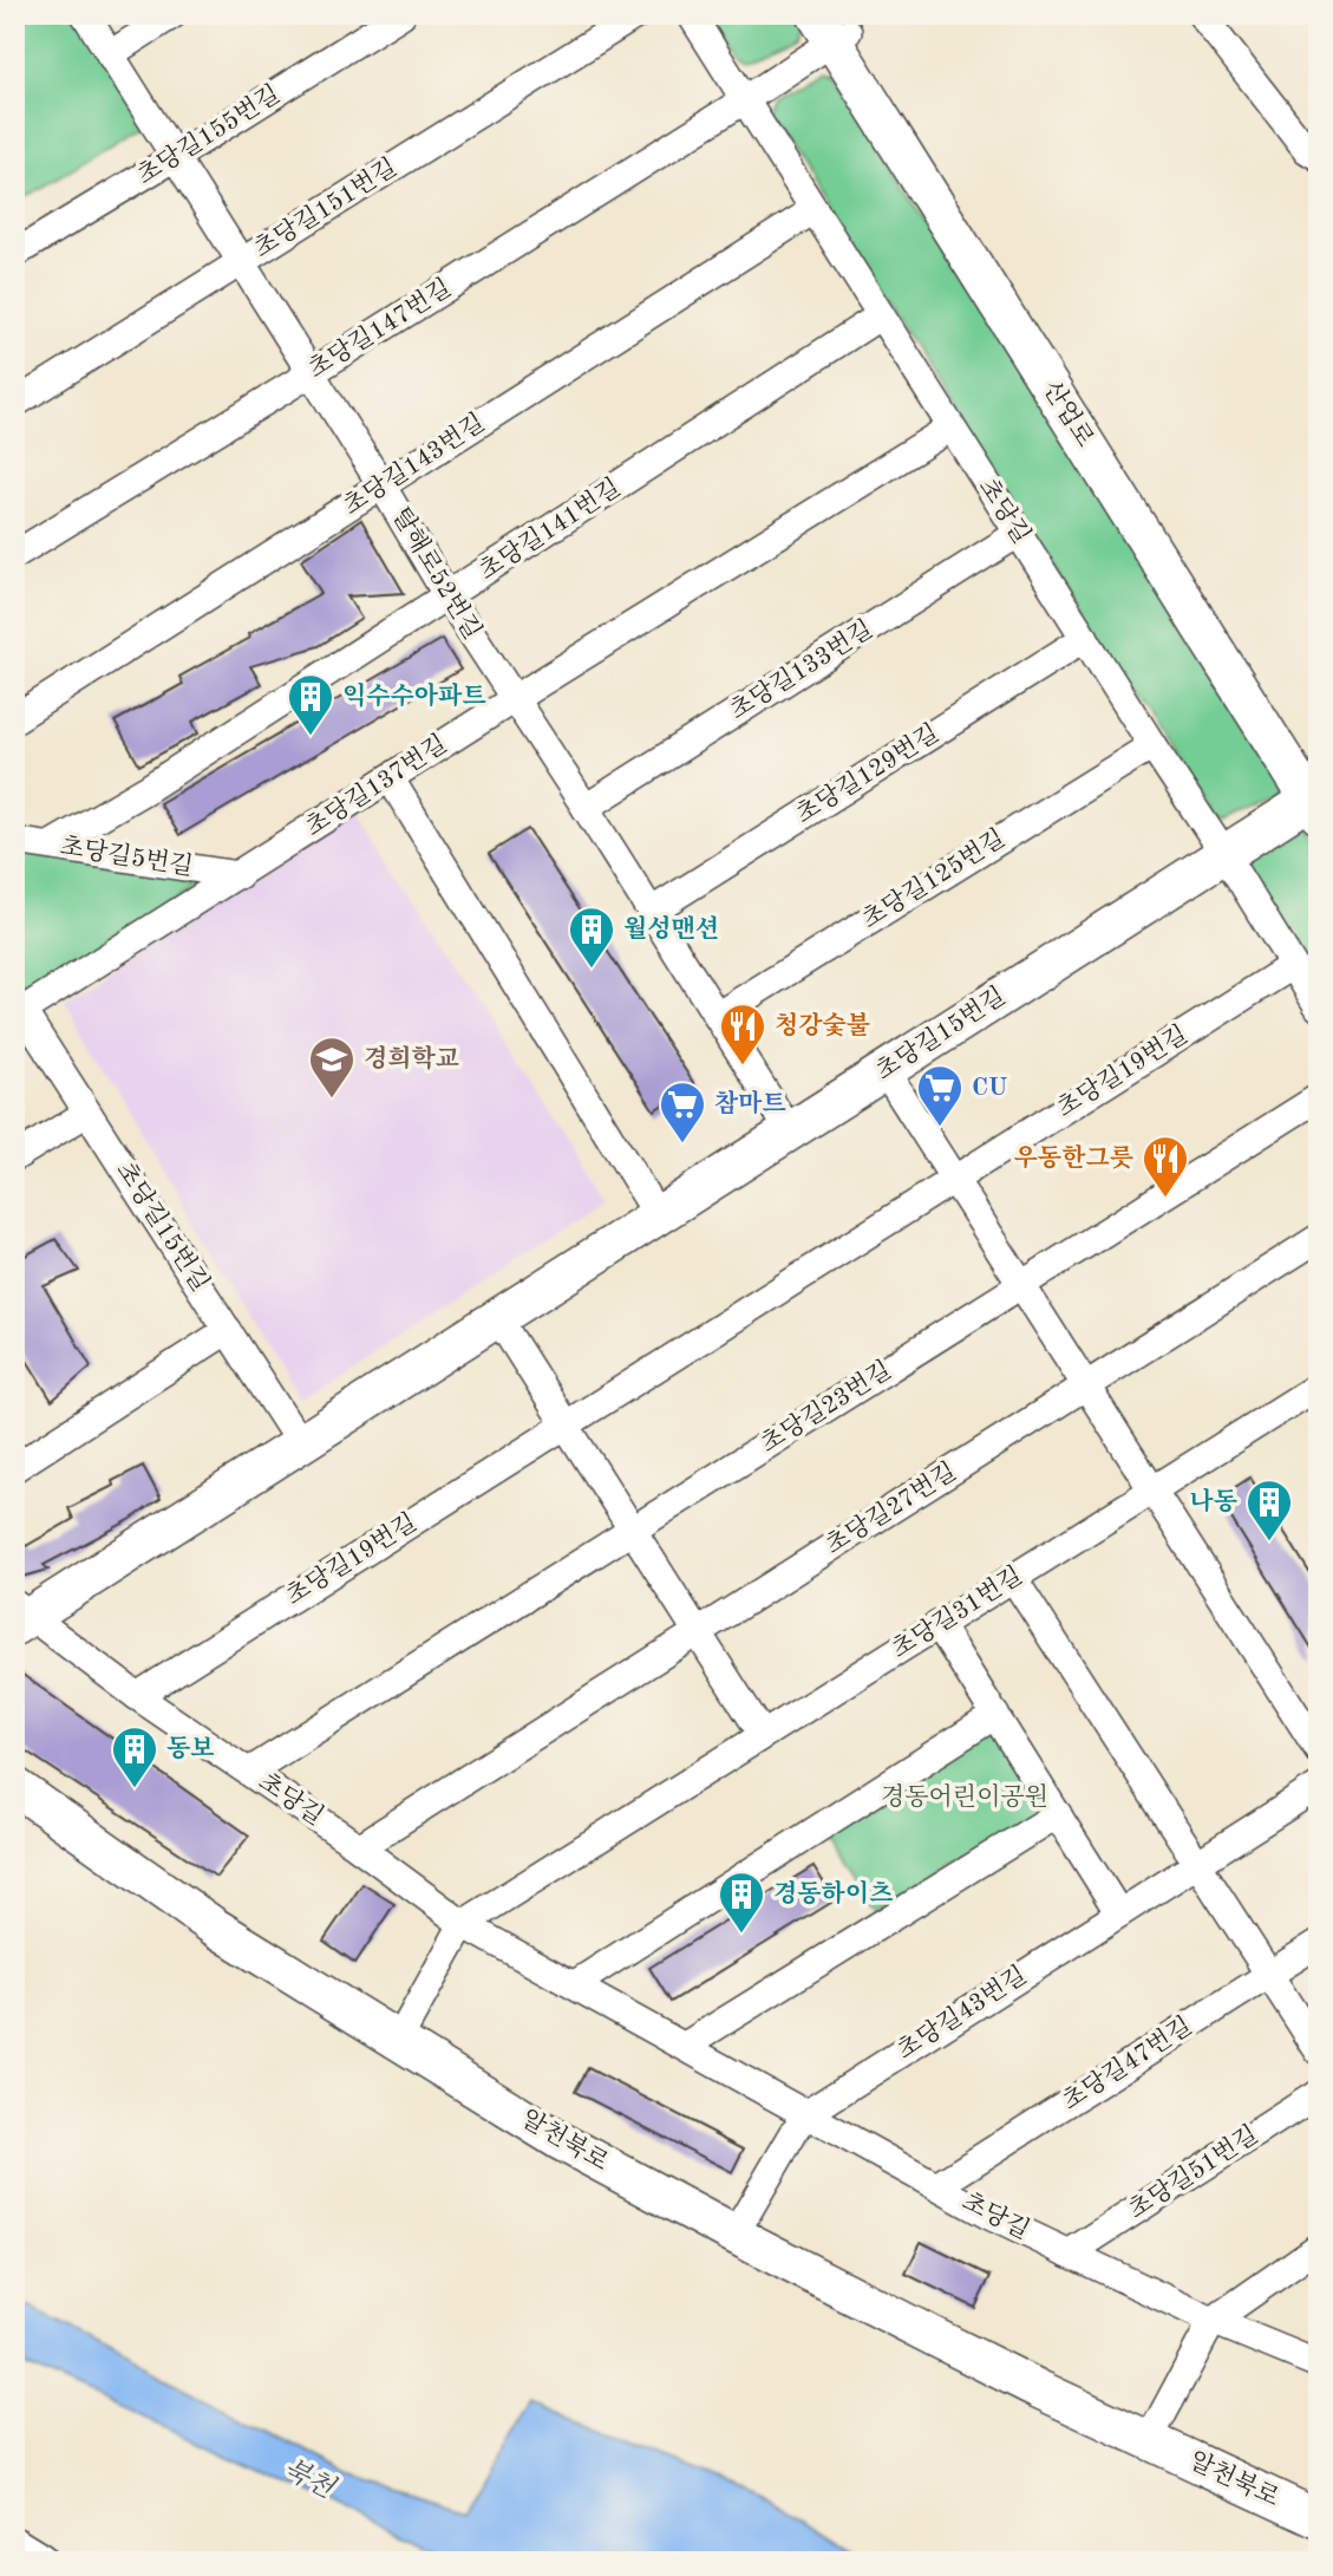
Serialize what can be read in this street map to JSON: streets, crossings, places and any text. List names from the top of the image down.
{
  "streets": {
    "street": [
      "초당길155번길",
      "초당길151번길",
      "초당길147번길",
      "산업로",
      "초당길143번길",
      "초당길",
      "초당길141번길",
      "탈해로52번길",
      "초당길133번길",
      "초당길129번길",
      "초당길137번길",
      "초당길5번길",
      "초당길125번길",
      "초당길15번길",
      "초당길19번길",
      "초당길23번길",
      "초당길27번길",
      "초당길31번길",
      "초당길43번길",
      "초당길47번길",
      "알천북로",
      "초당길51번길"
    ]
  },
  "crossings": [
    ["초당길155번길", "탈해로52번길"],
    ["초당길151번길", "탈해로52번길"],
    ["초당길147번길", "산업로"],
    ["초당길147번길", "초당길"],
    ["초당길147번길", "탈해로52번길"],
    ["산업로", "초당길15번길"],
    ["초당길143번길", "초당길"],
    ["초당길143번길", "탈해로52번길"],
    ["초당길", "초당길141번길"],
    ["초당길", "초당길133번길"],
    ["초당길", "초당길129번길"],
    ["초당길", "초당길137번길"],
    ["초당길", "초당길125번길"],
    ["초당길", "초당길15번길"],
    ["초당길", "초당길19번길"],
    ["초당길", "초당길23번길"],
    ["초당길", "초당길27번길"],
    ["초당길", "초당길31번길"],
    ["초당길", "초당길43번길"],
    ["초당길", "초당길47번길"],
    ["초당길", "초당길51번길"],
    ["초당길141번길", "탈해로52번길"],
    ["초당길141번길", "초당길5번길"],
    ["탈해로52번길", "초당길133번길"],
    ["탈해로52번길", "초당길129번길"],
    ["탈해로52번길", "초당길137번길"],
    ["탈해로52번길", "초당길125번길"],
    ["탈해로52번길", "초당길15번길"],
    ["초당길137번길", "초당길5번길"],
    ["초당길137번길", "초당길15번길"]
  ],
  "water": ["북천"],
  "parks": ["경동어린이공원"],
  "places": {
    "building": [
      "익수수아파트",
      "월성맨션",
      "나동",
      "동보",
      "경동하이츠"
    ],
    "restaurant": ["청강숯불", "우동한그릇"],
    "school or university": ["경희학교"],
    "supermarket": ["CU", "참마트"]
  }
}
